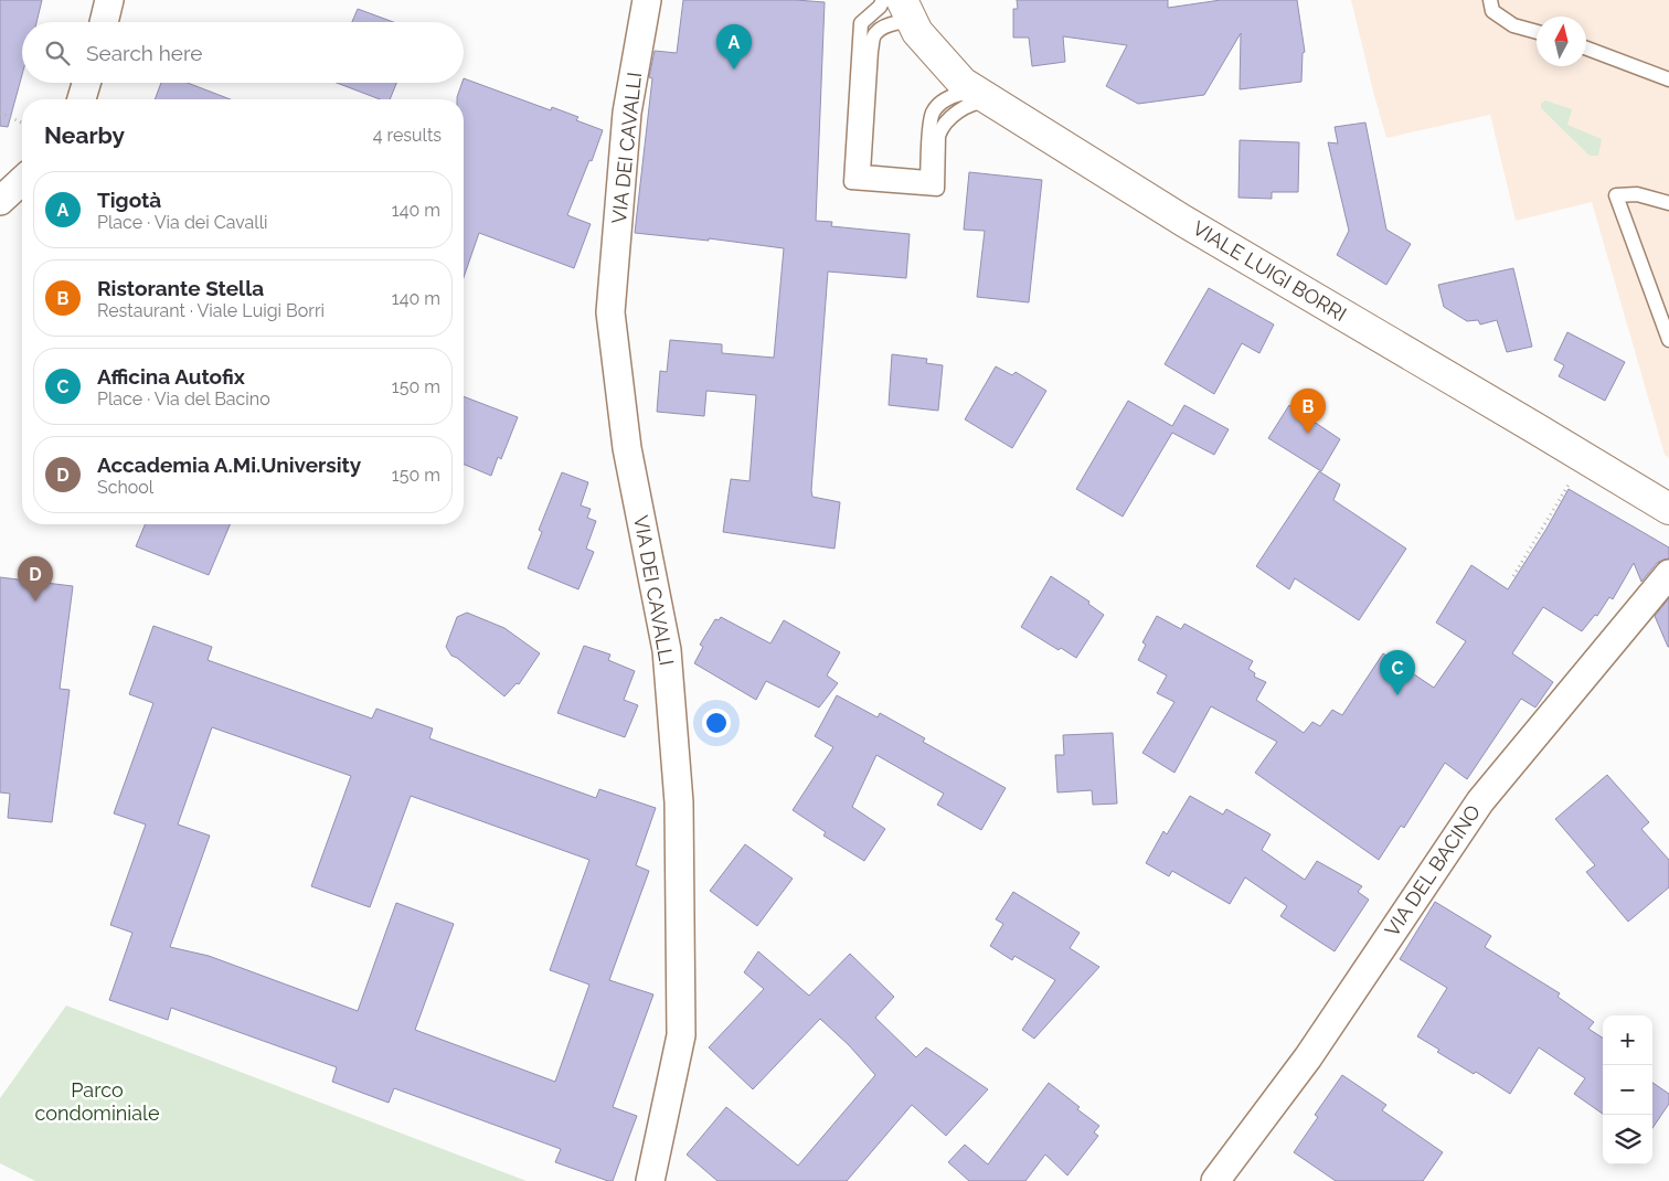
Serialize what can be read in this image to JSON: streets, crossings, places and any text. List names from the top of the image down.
{
  "streets": {
    "main road": ["VIALE LUIGI BORRI"],
    "street": ["VIA DEI CAVALLI", "VIA DEL BACINO"]
  },
  "parks": ["Parco condominiale"],
  "north": "top",
  "page": {
    "search": "Search here",
    "pins": [
      "A",
      "B",
      "D",
      "C"
    ],
    "heading": ["Nearby", "4 results"],
    "list": [
      {
        "mark": "A",
        "name": "Tigotà",
        "note": "Place · Via dei Cavalli",
        "value": "140 m"
      },
      {
        "mark": "B",
        "name": "Ristorante Stella",
        "note": "Restaurant · Viale Luigi Borri",
        "value": "140 m"
      },
      {
        "mark": "C",
        "name": "Afficina Autofix",
        "note": "Place · Via del Bacino",
        "value": "150 m"
      },
      {
        "mark": "D",
        "name": "Accademia A.Mi.University",
        "note": "School",
        "value": "150 m"
      }
    ],
    "map_buttons": ["+", "−"]
  }
}
